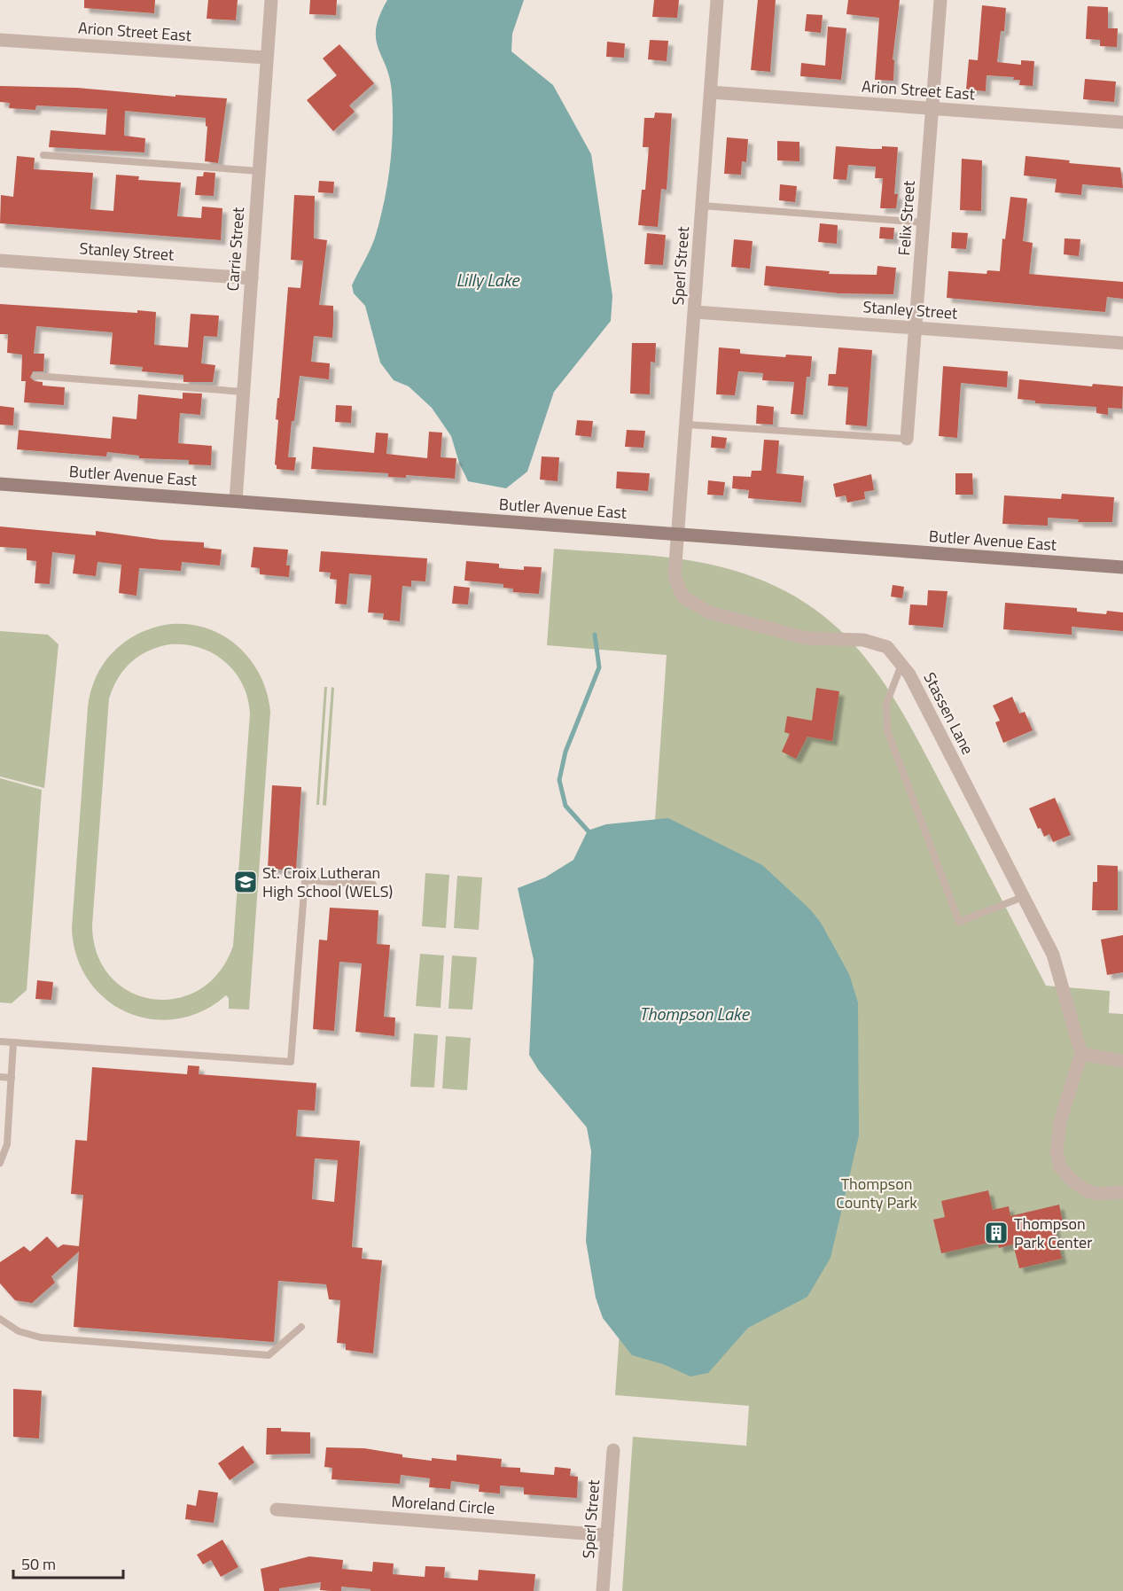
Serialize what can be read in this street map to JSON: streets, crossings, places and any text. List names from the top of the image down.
{
  "streets": {
    "street": [
      "Arion Street East",
      "Felix Street",
      "Carrie Street",
      "Stanley Street",
      "Sperl Street",
      "Butler Avenue East",
      "Stassen Lane",
      "Moreland Circle"
    ]
  },
  "crossings": [
    ["Arion Street East", "Felix Street"],
    ["Arion Street East", "Carrie Street"],
    ["Arion Street East", "Sperl Street"],
    ["Felix Street", "Stanley Street"],
    ["Carrie Street", "Stanley Street"],
    ["Carrie Street", "Butler Avenue East"],
    ["Stanley Street", "Sperl Street"],
    ["Sperl Street", "Butler Avenue East"],
    ["Sperl Street", "Stassen Lane"],
    ["Sperl Street", "Moreland Circle"],
    ["Butler Avenue East", "Stassen Lane"]
  ],
  "water": ["Lilly Lake", "Thompson Lake"],
  "parks": ["Thompson County Park"],
  "places": {
    "school or university": ["St. Croix Lutheran High School (WELS)"],
    "building": ["Thompson Park Center"]
  },
  "scale_bar": "50 m"
}
